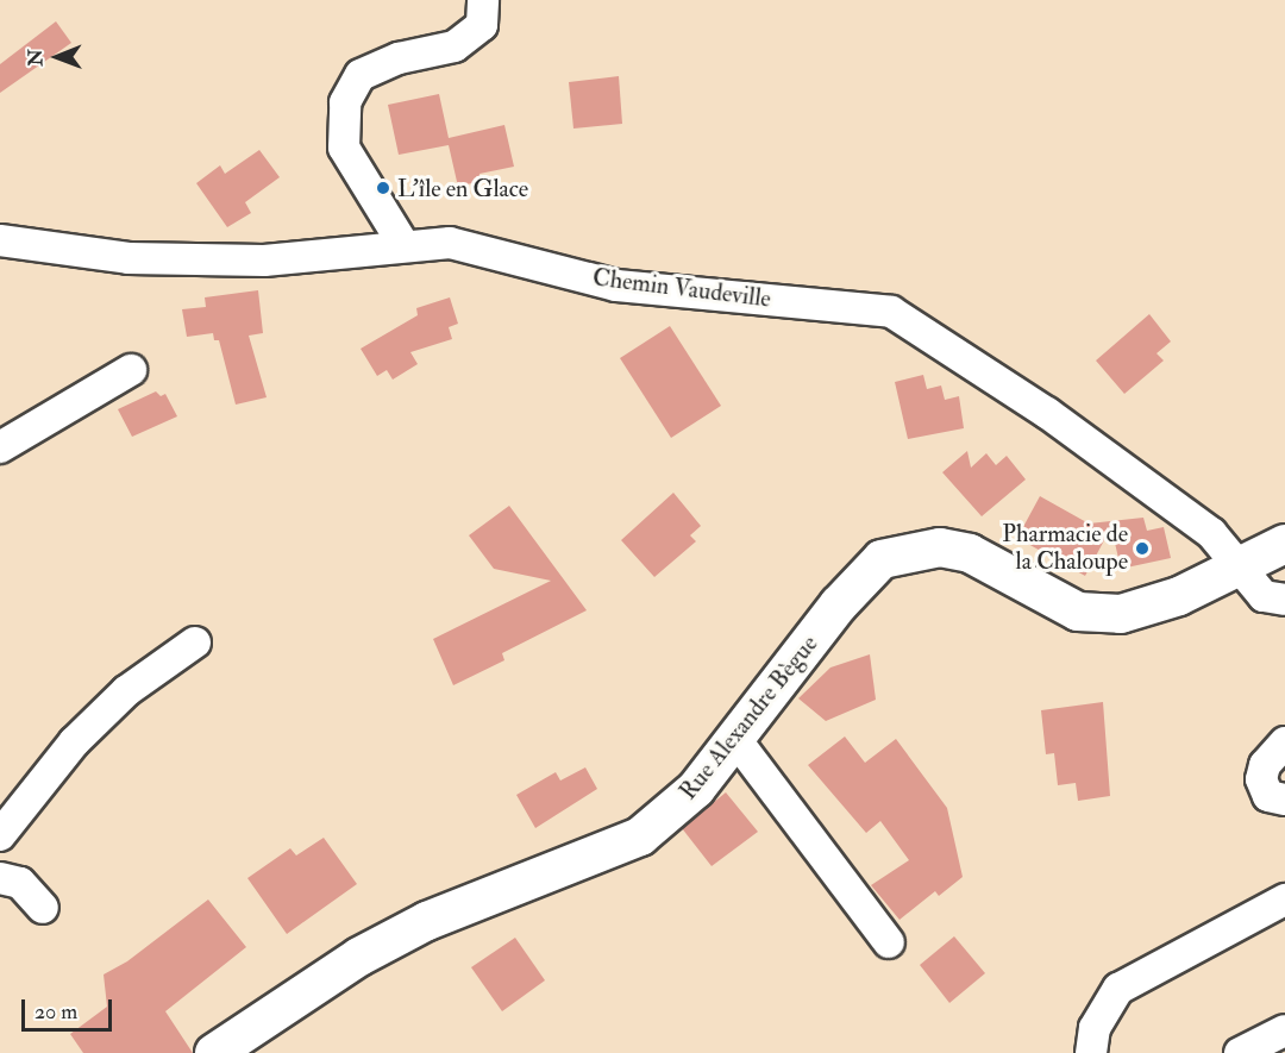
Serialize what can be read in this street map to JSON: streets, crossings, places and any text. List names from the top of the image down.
{
  "streets": {
    "main road": ["Rue Alexandre Bègue"],
    "street": ["Chemin Vaudeville"]
  },
  "crossings": [
    ["Chemin Vaudeville", "Rue Alexandre Bègue"]
  ],
  "places": ["L'île en Glace", "Pharmacie de la Chaloupe"],
  "scale_bar": "20 m",
  "north": "left"
}
